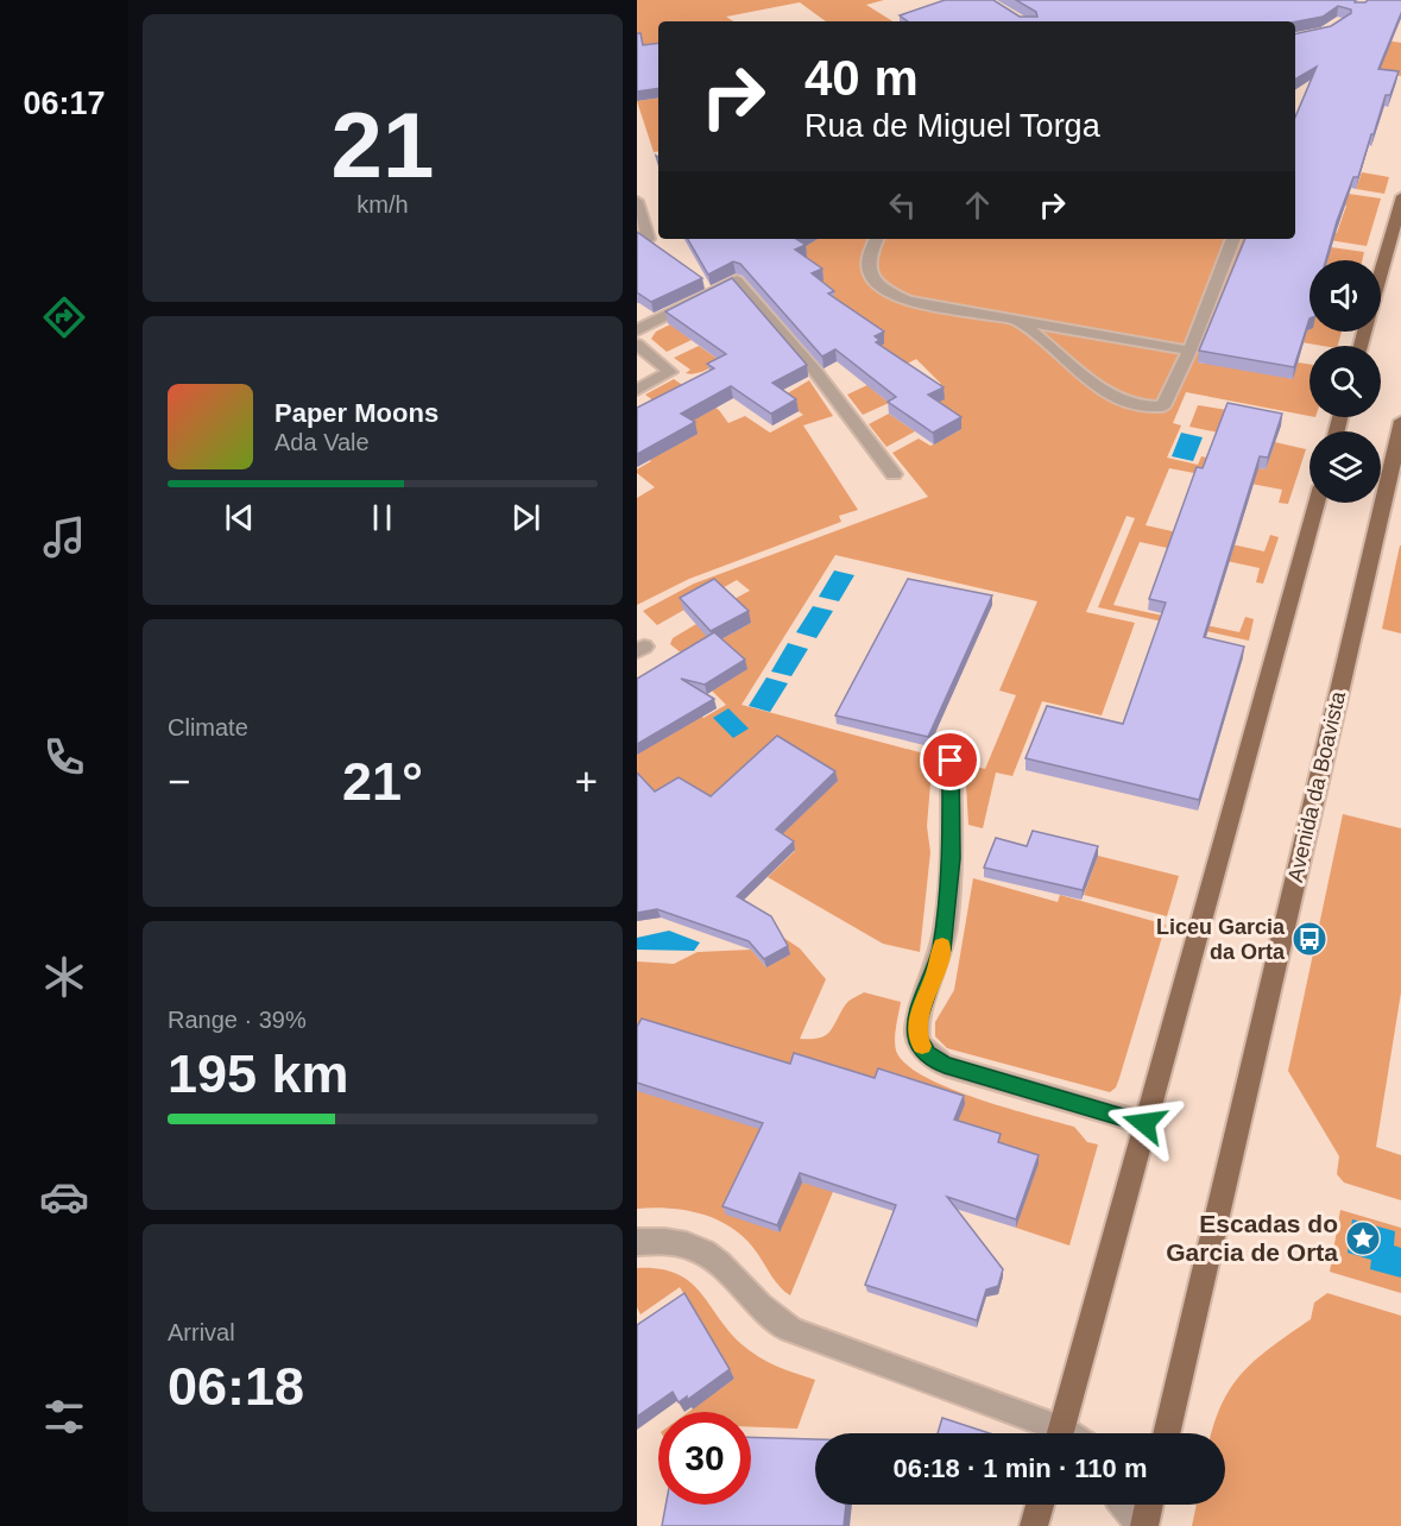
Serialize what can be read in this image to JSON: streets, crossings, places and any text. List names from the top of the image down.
{
  "streets": {
    "main road": ["Avenida da Boavista"]
  },
  "places": {
    "bus stop": ["Liceu Garcia da Orta"],
    "place": ["Escadas do Garcia de Orta"]
  },
  "page": {
    "tabs": "06:17",
    "tile": [
      ["21", "km/h"],
      "Climate",
      ["Range · 39%", "195 km"],
      ["Arrival", "06:18"]
    ],
    "turn": ["40 m", "Rua de Miguel Torga"],
    "song": ["Paper Moons", "Ada Vale"],
    "heat": ["−", "21°", "+"],
    "limit": "30",
    "trip": "06:18 · 1 min · 110 m"
  }
}
